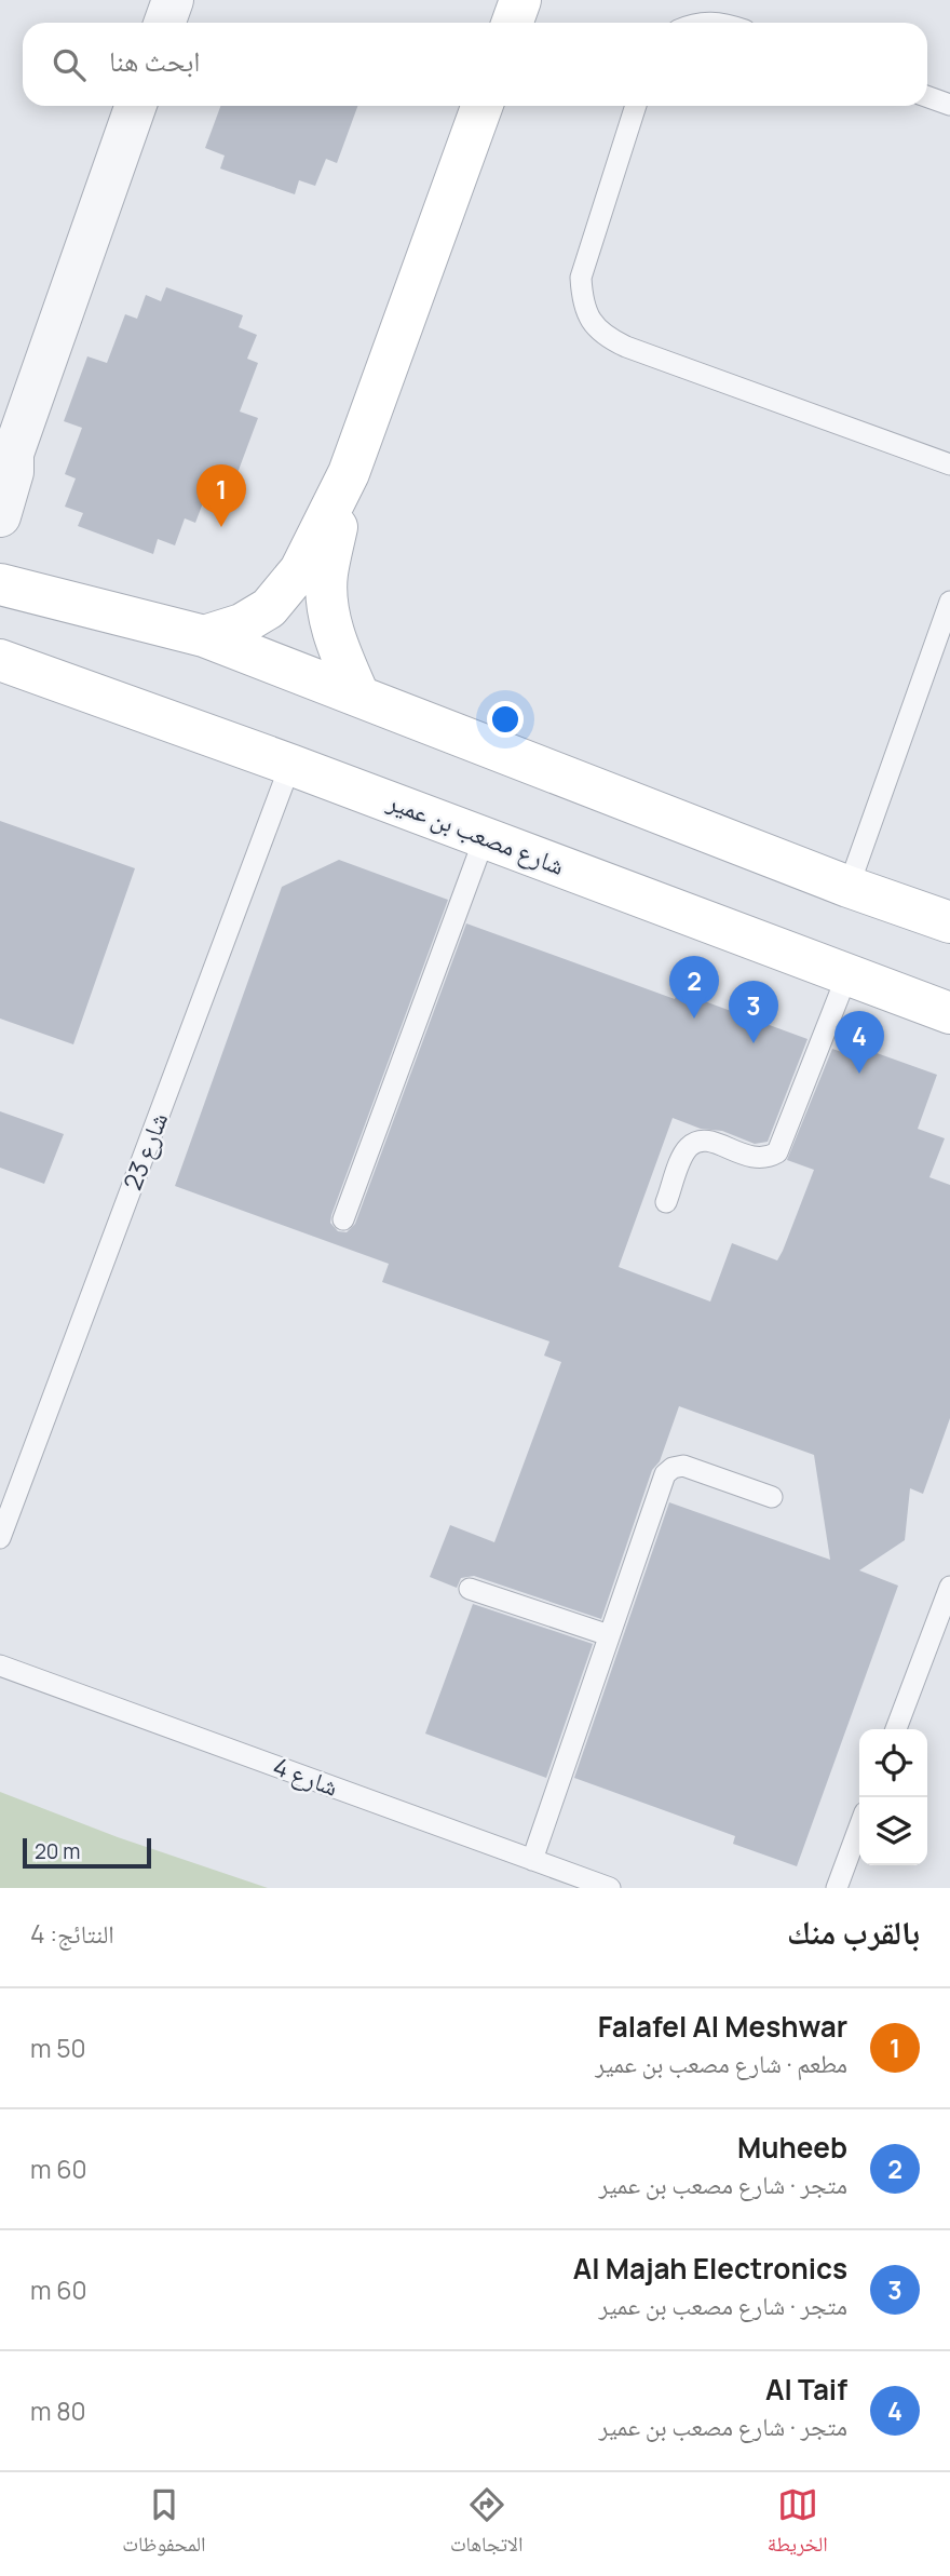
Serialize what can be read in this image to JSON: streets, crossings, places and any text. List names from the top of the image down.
{
  "streets": {
    "street": ["شارع مصعب بن عمير"],
    "lane": ["شارع 23", "شارع 4"]
  },
  "crossings": [
    ["شارع مصعب بن عمير", "شارع 23"]
  ],
  "scale_bar": "20 m",
  "page": {
    "search": "ابحث هنا",
    "pins": [
      "1",
      "2",
      "3",
      "4"
    ],
    "scale": "20 m",
    "heading": ["بالقرب منك", "النتائج: 4"],
    "list": [
      {
        "mark": "1",
        "name": "Falafel Al Meshwar",
        "note": "مطعم · شارع مصعب بن عمير",
        "value": "50 m"
      },
      {
        "mark": "2",
        "name": "Muheeb",
        "note": "متجر · شارع مصعب بن عمير",
        "value": "60 m"
      },
      {
        "mark": "3",
        "name": "Al Majah Electronics",
        "note": "متجر · شارع مصعب بن عمير",
        "value": "60 m"
      },
      {
        "mark": "4",
        "name": "Al Taif",
        "note": "متجر · شارع مصعب بن عمير",
        "value": "80 m"
      }
    ],
    "nav": ["الخريطة", "الاتجاهات", "المحفوظات"]
  }
}
